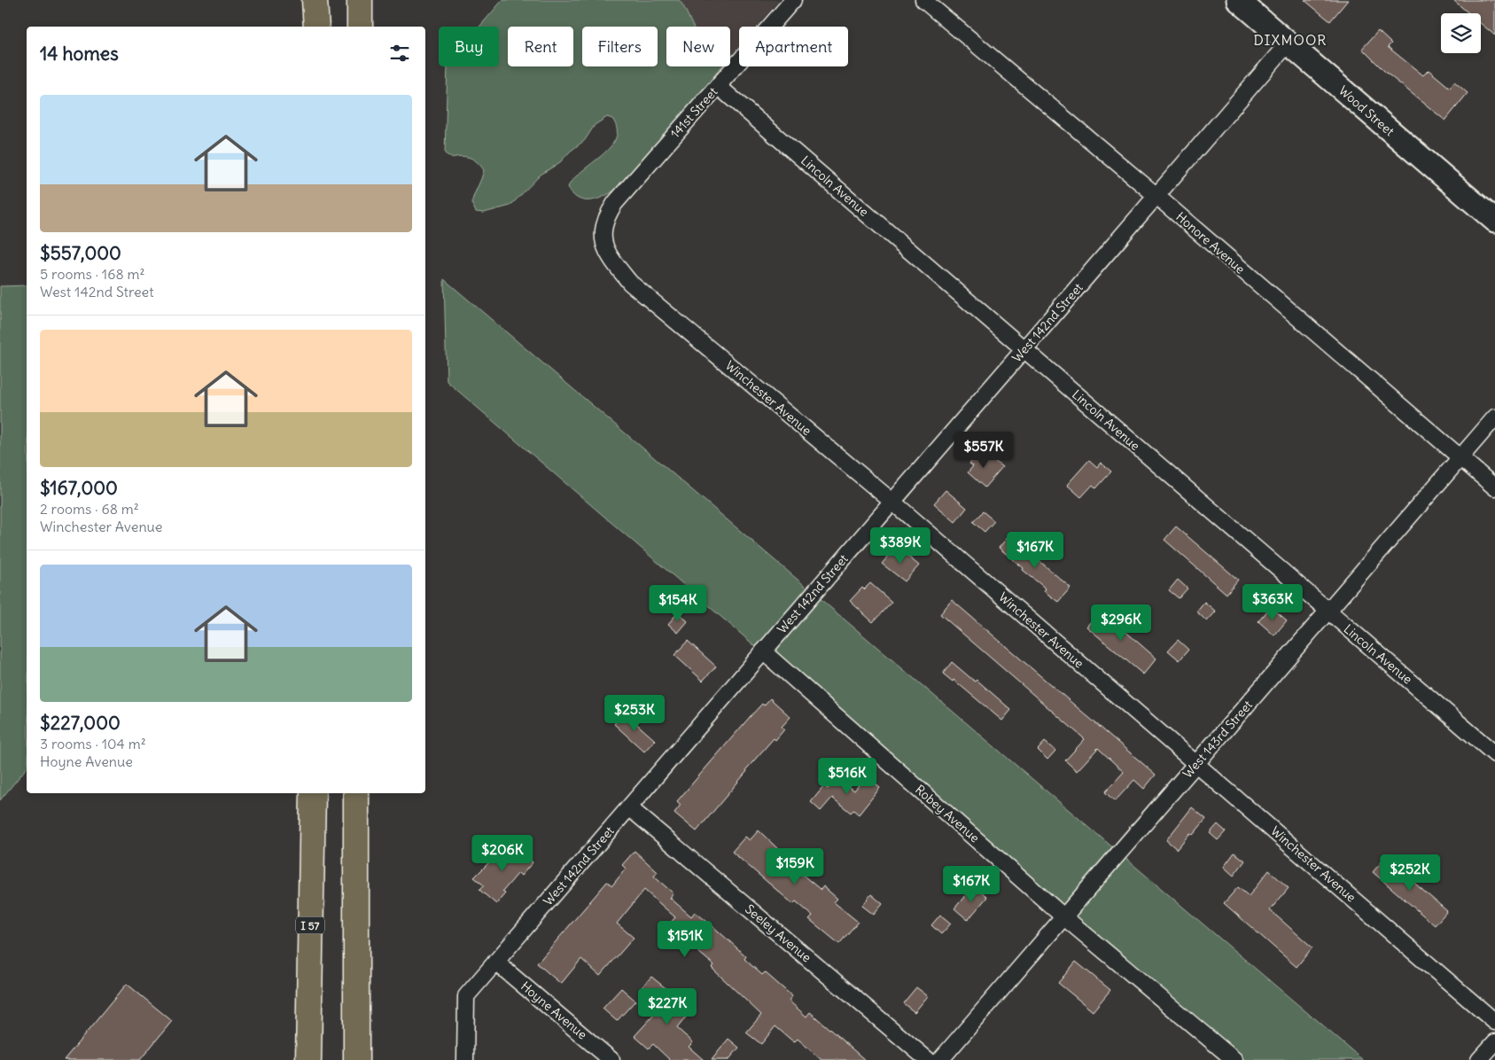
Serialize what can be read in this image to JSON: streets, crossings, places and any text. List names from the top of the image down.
{
  "streets": {
    "highway": ["I 57"],
    "main road": ["Wood Street"],
    "street": [
      "141st Street",
      "Lincoln Avenue",
      "Honore Avenue",
      "West 142nd Street",
      "Winchester Avenue",
      "West 143rd Street",
      "Robey Avenue",
      "Seeley Avenue",
      "Hoyne Avenue"
    ]
  },
  "crossings": [
    ["Wood Street", "West 142nd Street"],
    ["141st Street", "Lincoln Avenue"],
    ["141st Street", "Winchester Avenue"],
    ["Lincoln Avenue", "West 142nd Street"],
    ["Lincoln Avenue", "West 143rd Street"],
    ["Honore Avenue", "West 142nd Street"],
    ["Honore Avenue", "West 143rd Street"],
    ["West 142nd Street", "Winchester Avenue"],
    ["West 142nd Street", "Robey Avenue"],
    ["West 142nd Street", "Seeley Avenue"],
    ["West 142nd Street", "Hoyne Avenue"],
    ["Winchester Avenue", "West 143rd Street"],
    ["West 143rd Street", "Robey Avenue"]
  ],
  "districts": ["DIXMOOR"],
  "page": {
    "chip": [
      "Buy",
      "Rent",
      "Filters",
      "New",
      "Apartment"
    ],
    "heading": "14 homes",
    "list": [
      {
        "name": "$557,000",
        "note": "5 rooms · 168 m² · West 142nd Street"
      },
      {
        "name": "$167,000",
        "note": "2 rooms · 68 m² · Winchester Avenue"
      },
      {
        "name": "$227,000",
        "note": "3 rooms · 104 m² · Hoyne Avenue"
      }
    ],
    "price": [
      "$557K",
      "$389K",
      "$167K",
      "$363K",
      "$154K",
      "$296K",
      "$253K",
      "$516K",
      "$206K",
      "$159K",
      "$252K",
      "$167K",
      "$151K",
      "$227K"
    ]
  }
}
